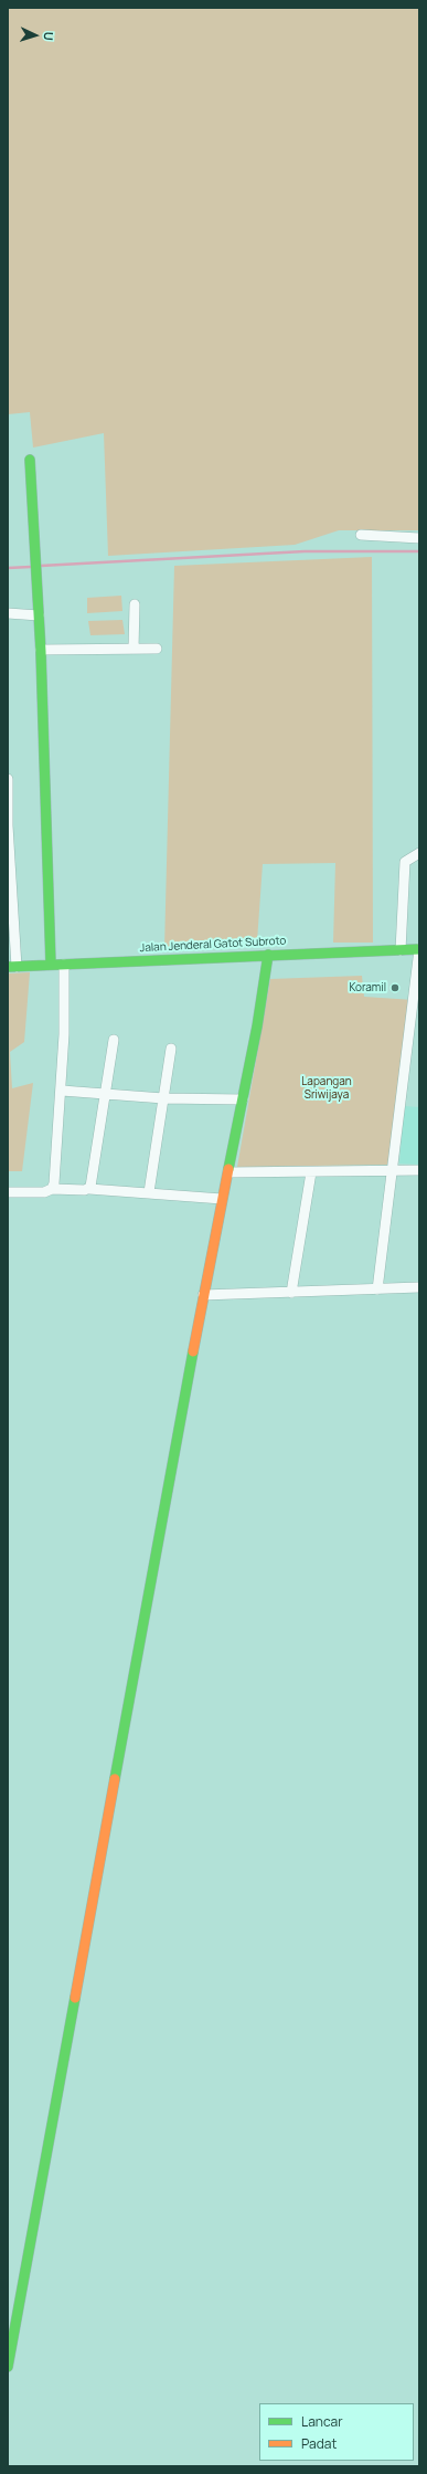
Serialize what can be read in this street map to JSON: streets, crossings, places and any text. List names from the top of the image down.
{
  "streets": {
    "main road": ["Jalan Jenderal Gatot Subroto"]
  },
  "parks": ["Lapangan Sriwijaya"],
  "places": ["Koramil"],
  "legend": ["Lancar", "Padat"],
  "north": "right"
}
